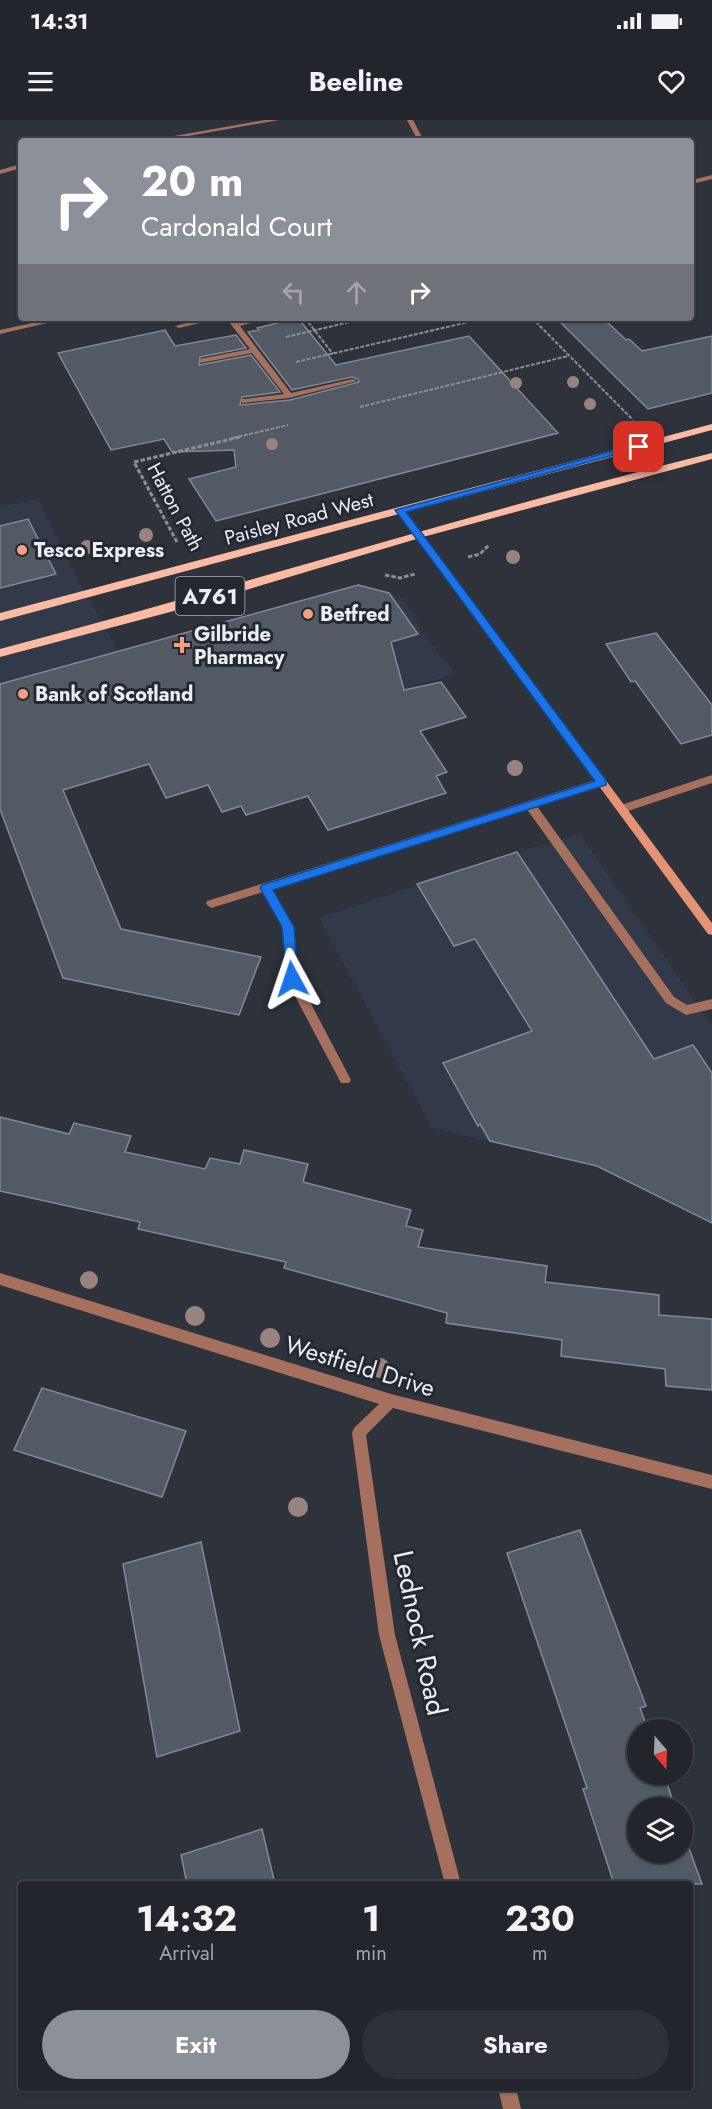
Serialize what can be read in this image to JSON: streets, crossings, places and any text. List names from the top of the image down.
{
  "streets": {
    "main road": ["Paisley Road West", "A761"],
    "street": ["Westfield Drive", "Lednock Road"],
    "path": ["Hatton Path"]
  },
  "crossings": [
    ["Hatton Path", "Paisley Road West"],
    ["Westfield Drive", "Lednock Road"]
  ],
  "places": {
    "other": ["Tesco Express", "Betfred", "Bank of Scotland"],
    "health": ["Gilbride Pharmacy"]
  },
  "north": "bottom",
  "page": {
    "status": "14:31",
    "header": "Beeline",
    "turn": ["20 m", "Cardonald Court"],
    "eta": [
      "14:32",
      "Arrival",
      "1",
      "min",
      "230",
      "m"
    ],
    "buttons": ["Exit", "Share"]
  }
}
